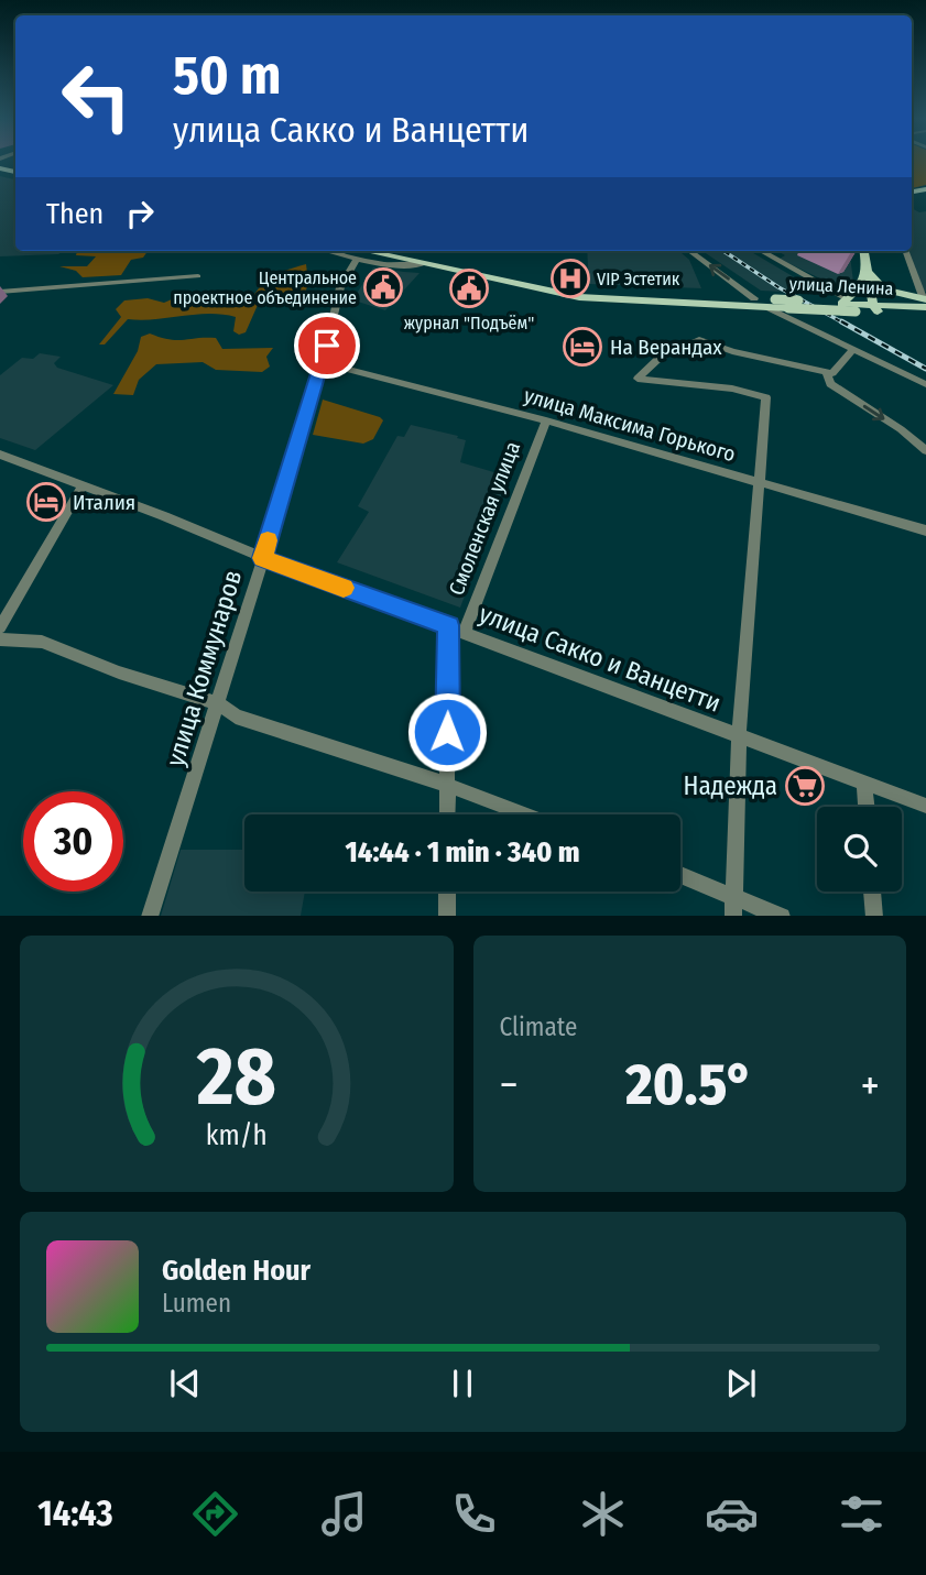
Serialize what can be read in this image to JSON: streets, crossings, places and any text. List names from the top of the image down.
{
  "streets": {
    "main road": ["улица Ленина"],
    "street": [
      "улица Максима Горького",
      "Смоленская улица",
      "улица Сакко и Ванцетти",
      "улица Коммунаров"
    ]
  },
  "crossings": [
    ["улица Максима Горького", "Смоленская улица"],
    ["улица Максима Горького", "улица Коммунаров"],
    ["Смоленская улица", "улица Сакко и Ванцетти"],
    ["улица Сакко и Ванцетти", "улица Коммунаров"]
  ],
  "places": {
    "hospital": ["VIP Эстетик"],
    "public building": ["Центральное проектное объединение", "журнал \"Подъём\""],
    "hotel": ["На Верандах", "Италия"],
    "supermarket": ["Надежда"]
  },
  "page": {
    "turn": ["50 m", "улица Сакко и Ванцетти"],
    "then": "Then",
    "limit": "30",
    "trip": "14:44 · 1 min · 340 m",
    "tile": "Climate",
    "heat": ["−", "20.5°", "+"],
    "song": ["Golden Hour", "Lumen"],
    "tabs": "14:43",
    "gauge": ["28", "km/h"]
  }
}
